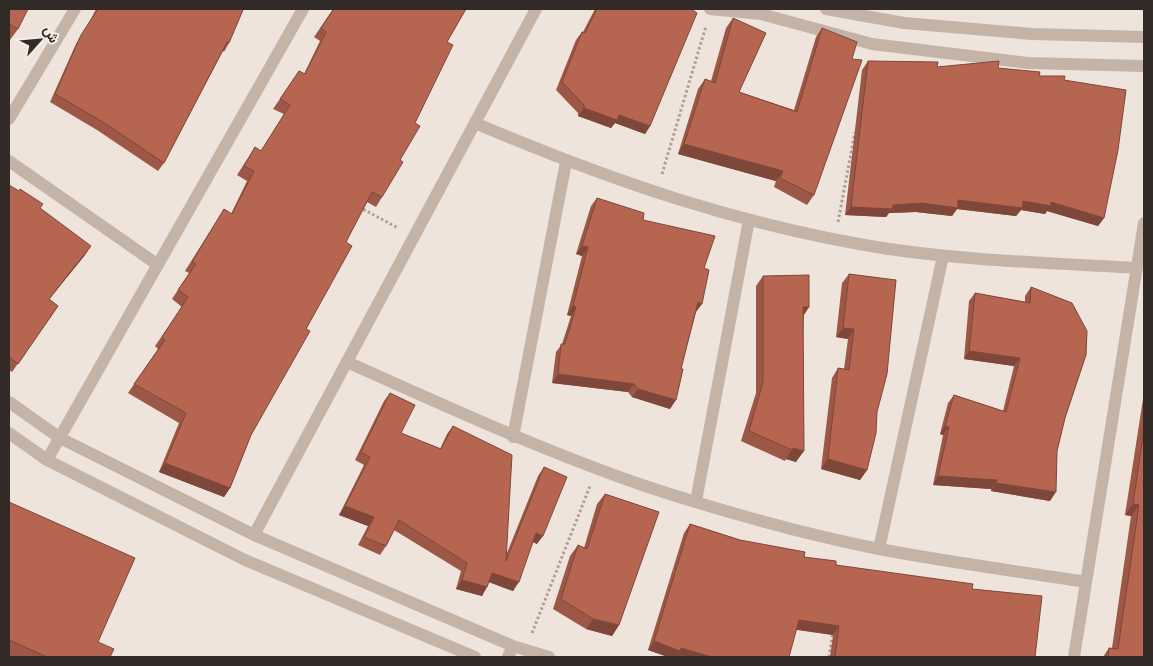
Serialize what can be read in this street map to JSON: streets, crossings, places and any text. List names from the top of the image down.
{
  "north": "top right"
}
